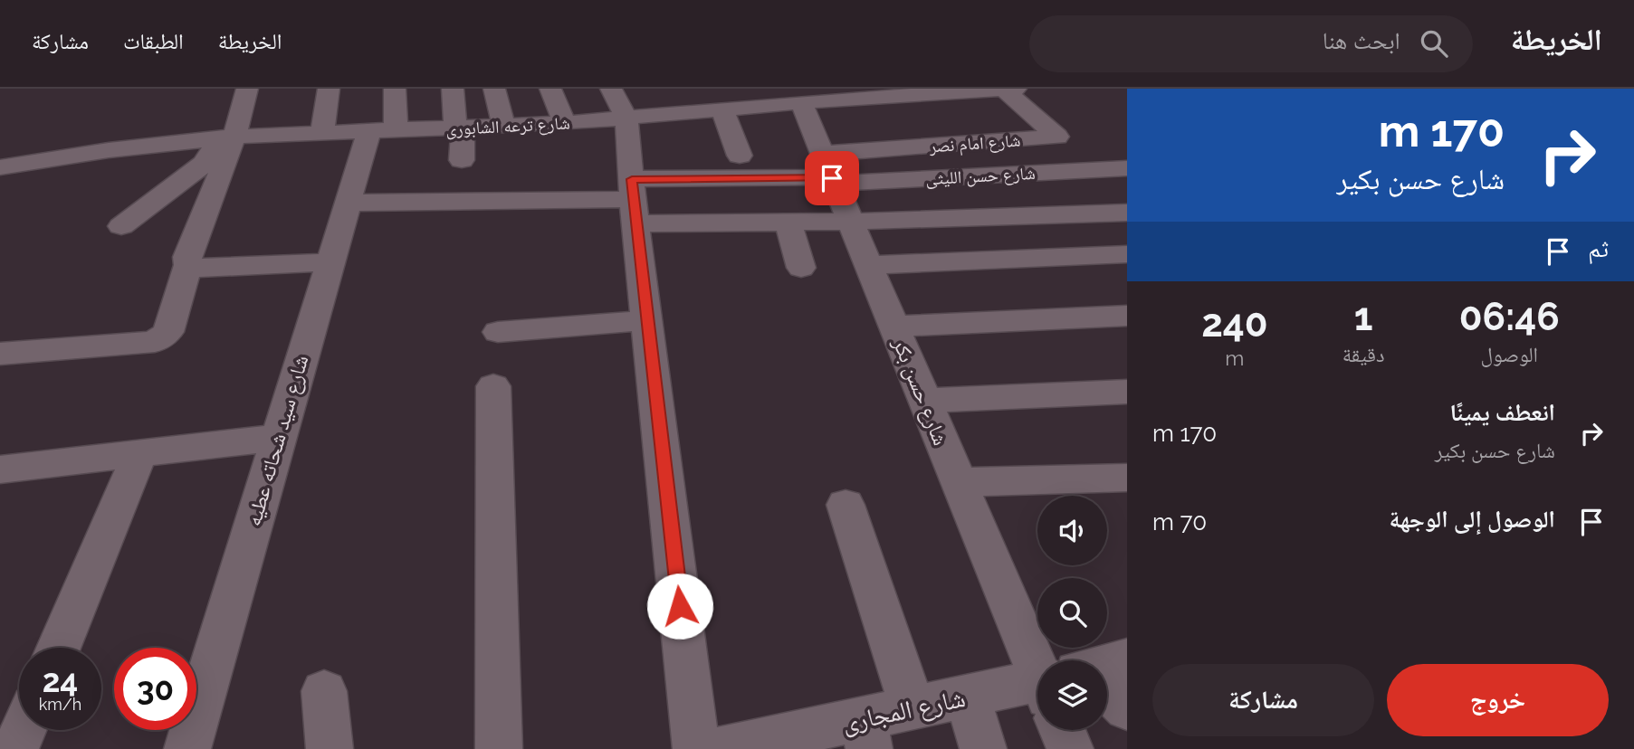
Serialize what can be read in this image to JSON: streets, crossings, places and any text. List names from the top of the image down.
{
  "streets": {
    "street": [
      "شارع ترعه الشابورى",
      "شارع امام نصر",
      "شارع حسن الليثى",
      "شارع حسن بكر",
      "شارع سيد شحاته عطيه",
      "شارع المجارى"
    ]
  },
  "crossings": [
    ["شارع ترعه الشابورى", "شارع امام نصر"],
    ["شارع ترعه الشابورى", "شارع حسن بكر"],
    ["شارع ترعه الشابورى", "شارع سيد شحاته عطيه"],
    ["شارع امام نصر", "شارع حسن الليثى"],
    ["شارع امام نصر", "شارع حسن بكر"],
    ["شارع حسن الليثى", "شارع حسن بكر"]
  ],
  "page": {
    "header": "الخريطة",
    "search": "ابحث هنا",
    "nav": ["الخريطة", "الطبقات", "مشاركة"],
    "turn": ["170 m", "شارع حسن بكير"],
    "then": "ثم",
    "eta": [
      "06:46",
      "الوصول",
      "1",
      "دقيقة",
      "240",
      "m"
    ],
    "list": [
      {
        "name": "انعطف يمينًا",
        "note": "شارع حسن بكير",
        "value": "170 m"
      },
      {
        "name": "الوصول إلى الوجهة",
        "value": "70 m"
      }
    ],
    "speed": "24 km/h",
    "limit": "30",
    "buttons": ["خروج", "مشاركة"]
  }
}
